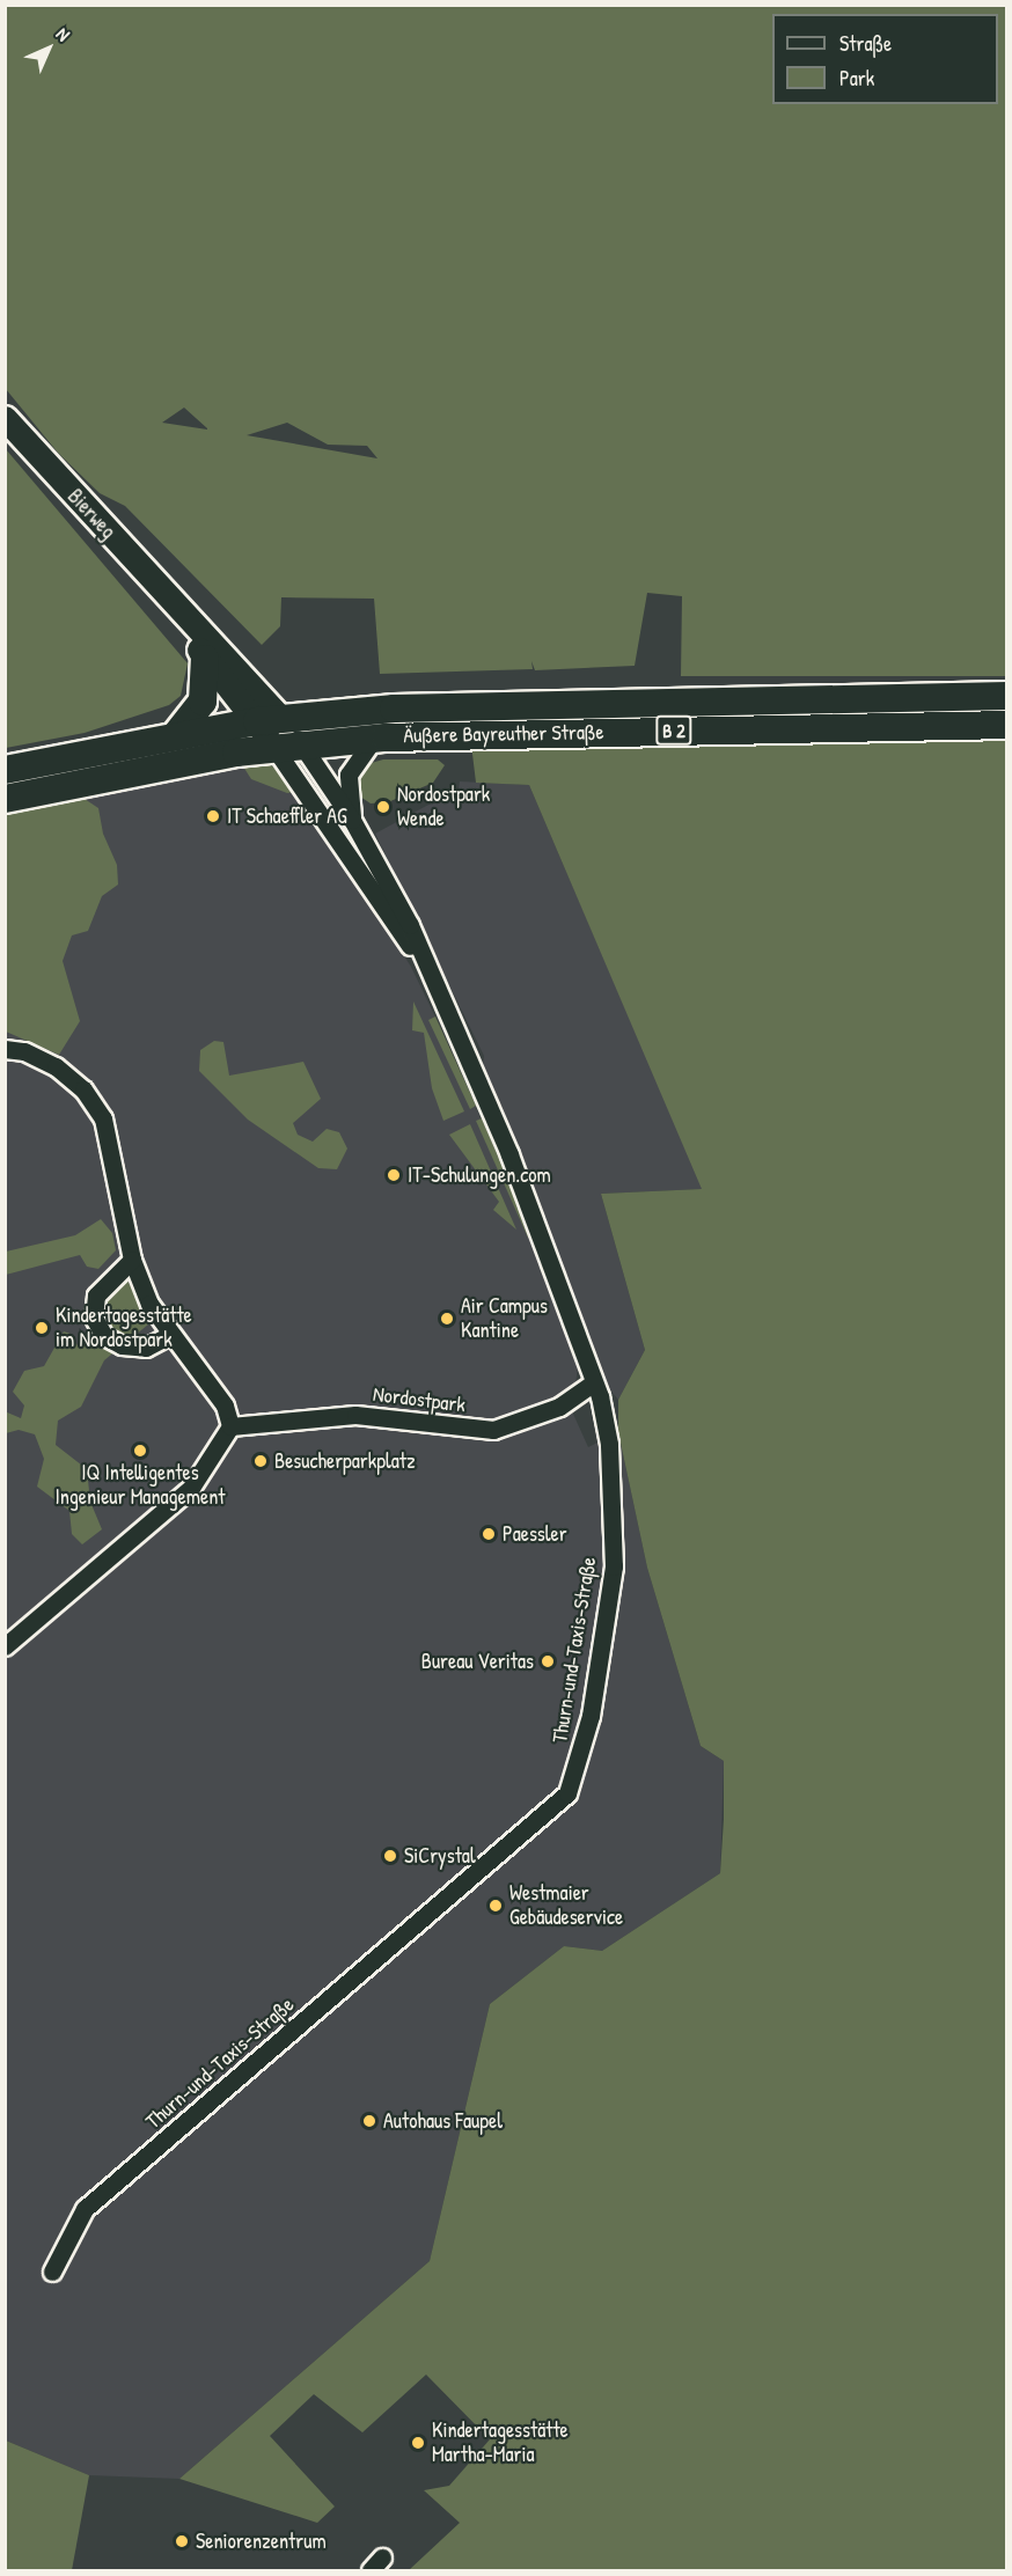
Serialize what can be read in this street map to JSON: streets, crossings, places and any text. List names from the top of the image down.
{
  "streets": {
    "main road": ["Bierweg", "B 2", "Äußere Bayreuther Straße"],
    "street": ["Nordostpark", "Thurn-und-Taxis-Straße"]
  },
  "crossings": [
    ["Bierweg", "Äußere Bayreuther Straße"],
    ["Äußere Bayreuther Straße", "Thurn-und-Taxis-Straße"],
    ["Nordostpark", "Thurn-und-Taxis-Straße"]
  ],
  "places": [
    "Nordostpark Wende",
    "IT Schaeffler AG",
    "IT-Schulungen.com",
    "Air Campus Kantine",
    "Kindertagesstätte im Nordostpark",
    "IQ Intelligentes Ingenieur Management",
    "Besucherparkplatz",
    "Paessler",
    "Bureau Veritas",
    "SiCrystal",
    "Westmaier Gebäudeservice",
    "Autohaus Faupel",
    "Kindertagesstätte Martha-Maria",
    "Seniorenzentrum"
  ],
  "legend": ["Straße", "Park"],
  "north": "top right"
}
